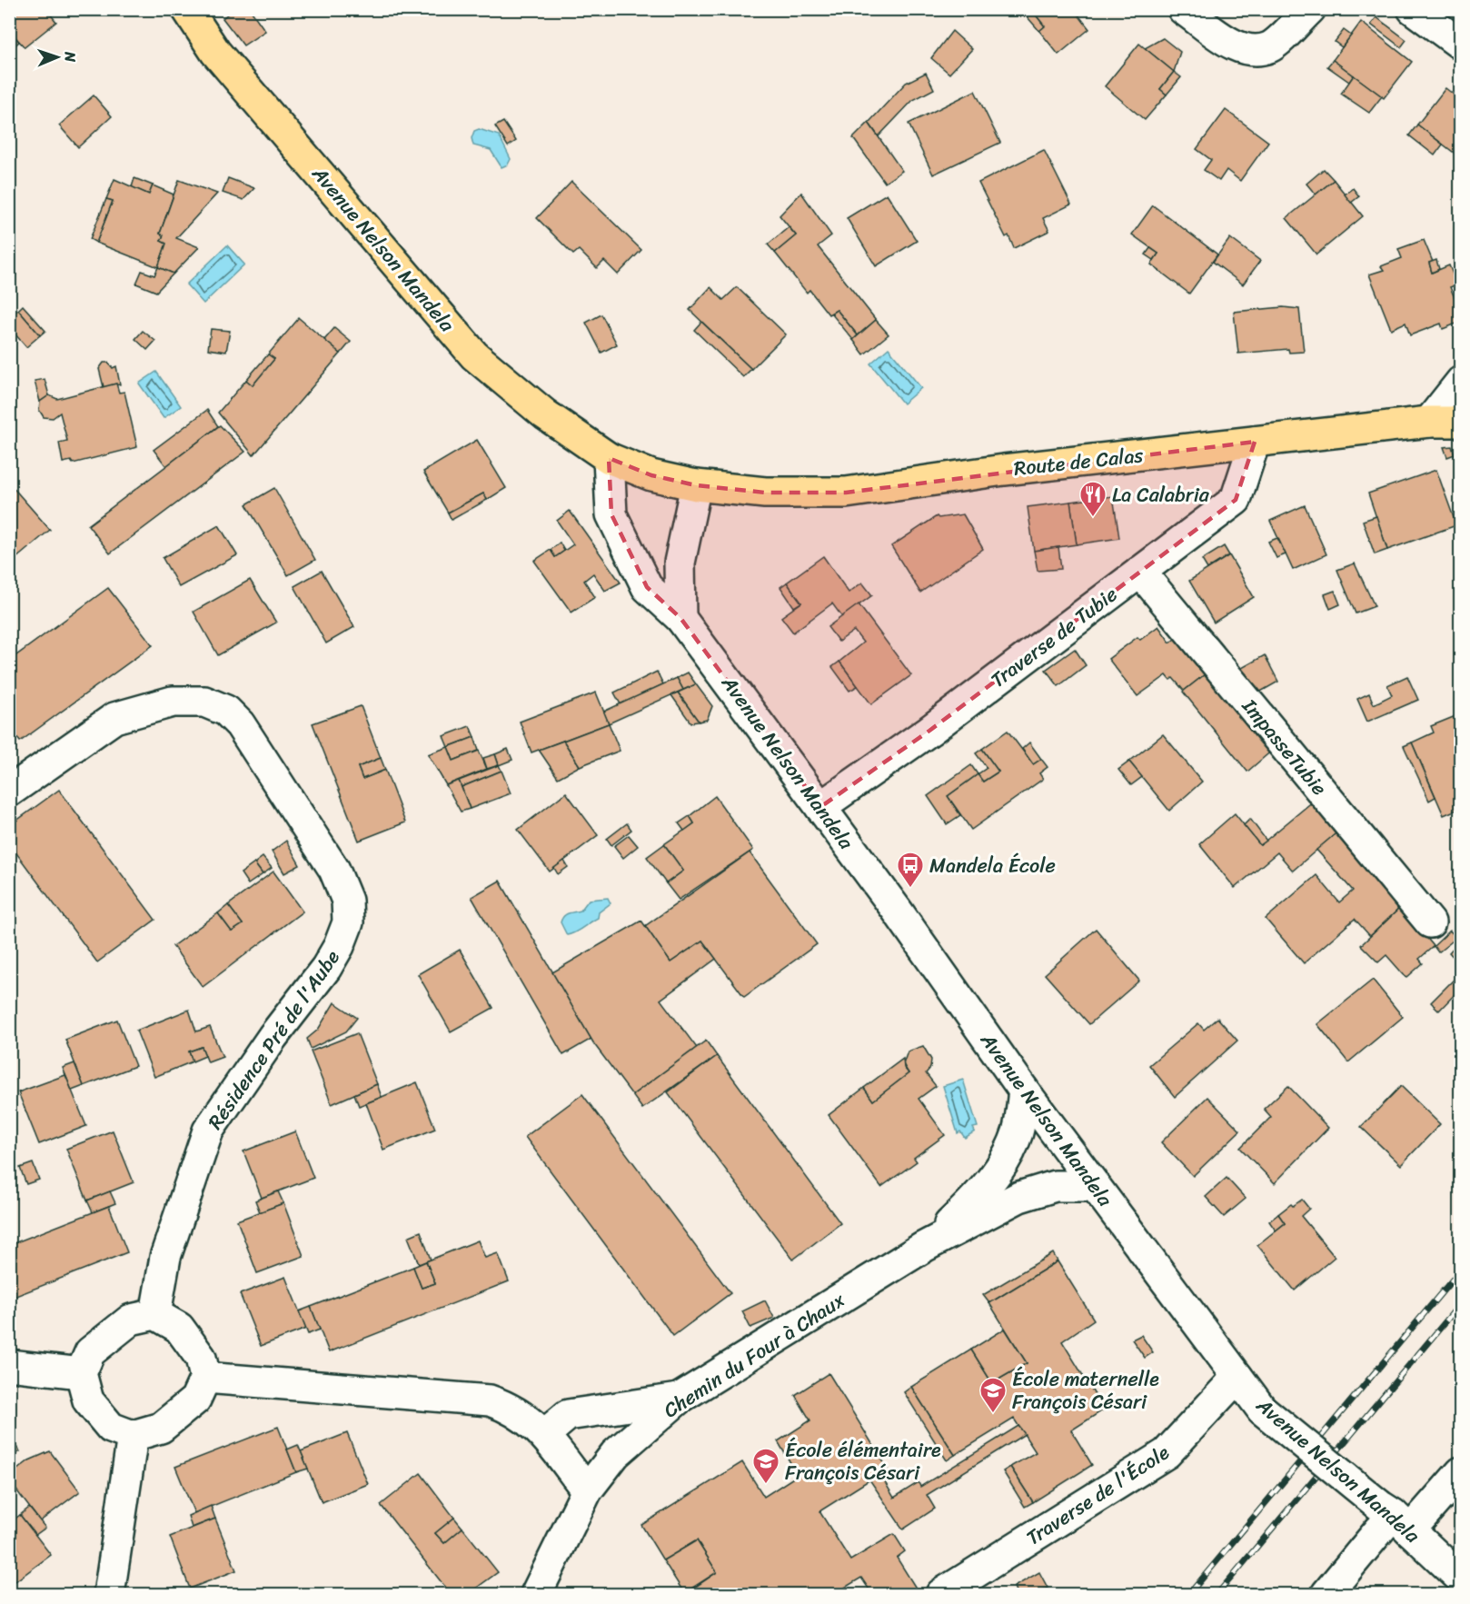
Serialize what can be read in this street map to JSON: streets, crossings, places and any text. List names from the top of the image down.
{
  "streets": {
    "main road": ["Avenue Nelson Mandela", "Route de Calas"],
    "street": [
      "Traverse de Tubie",
      "ImpasseTubie",
      "Résidence Pré de l'Aube",
      "Chemin du Four à Chaux",
      "Traverse de l'École"
    ]
  },
  "crossings": [
    ["Avenue Nelson Mandela", "Route de Calas"],
    ["Avenue Nelson Mandela", "Traverse de Tubie"],
    ["Avenue Nelson Mandela", "Chemin du Four à Chaux"],
    ["Avenue Nelson Mandela", "Traverse de l'École"],
    ["Route de Calas", "Traverse de Tubie"],
    ["Traverse de Tubie", "ImpasseTubie"]
  ],
  "places": {
    "restaurant": ["La Calabria"],
    "bus stop": ["Mandela École"],
    "school or university": ["École maternelle François Césari", "École élémentaire François Césari"]
  },
  "north": "right"
}
